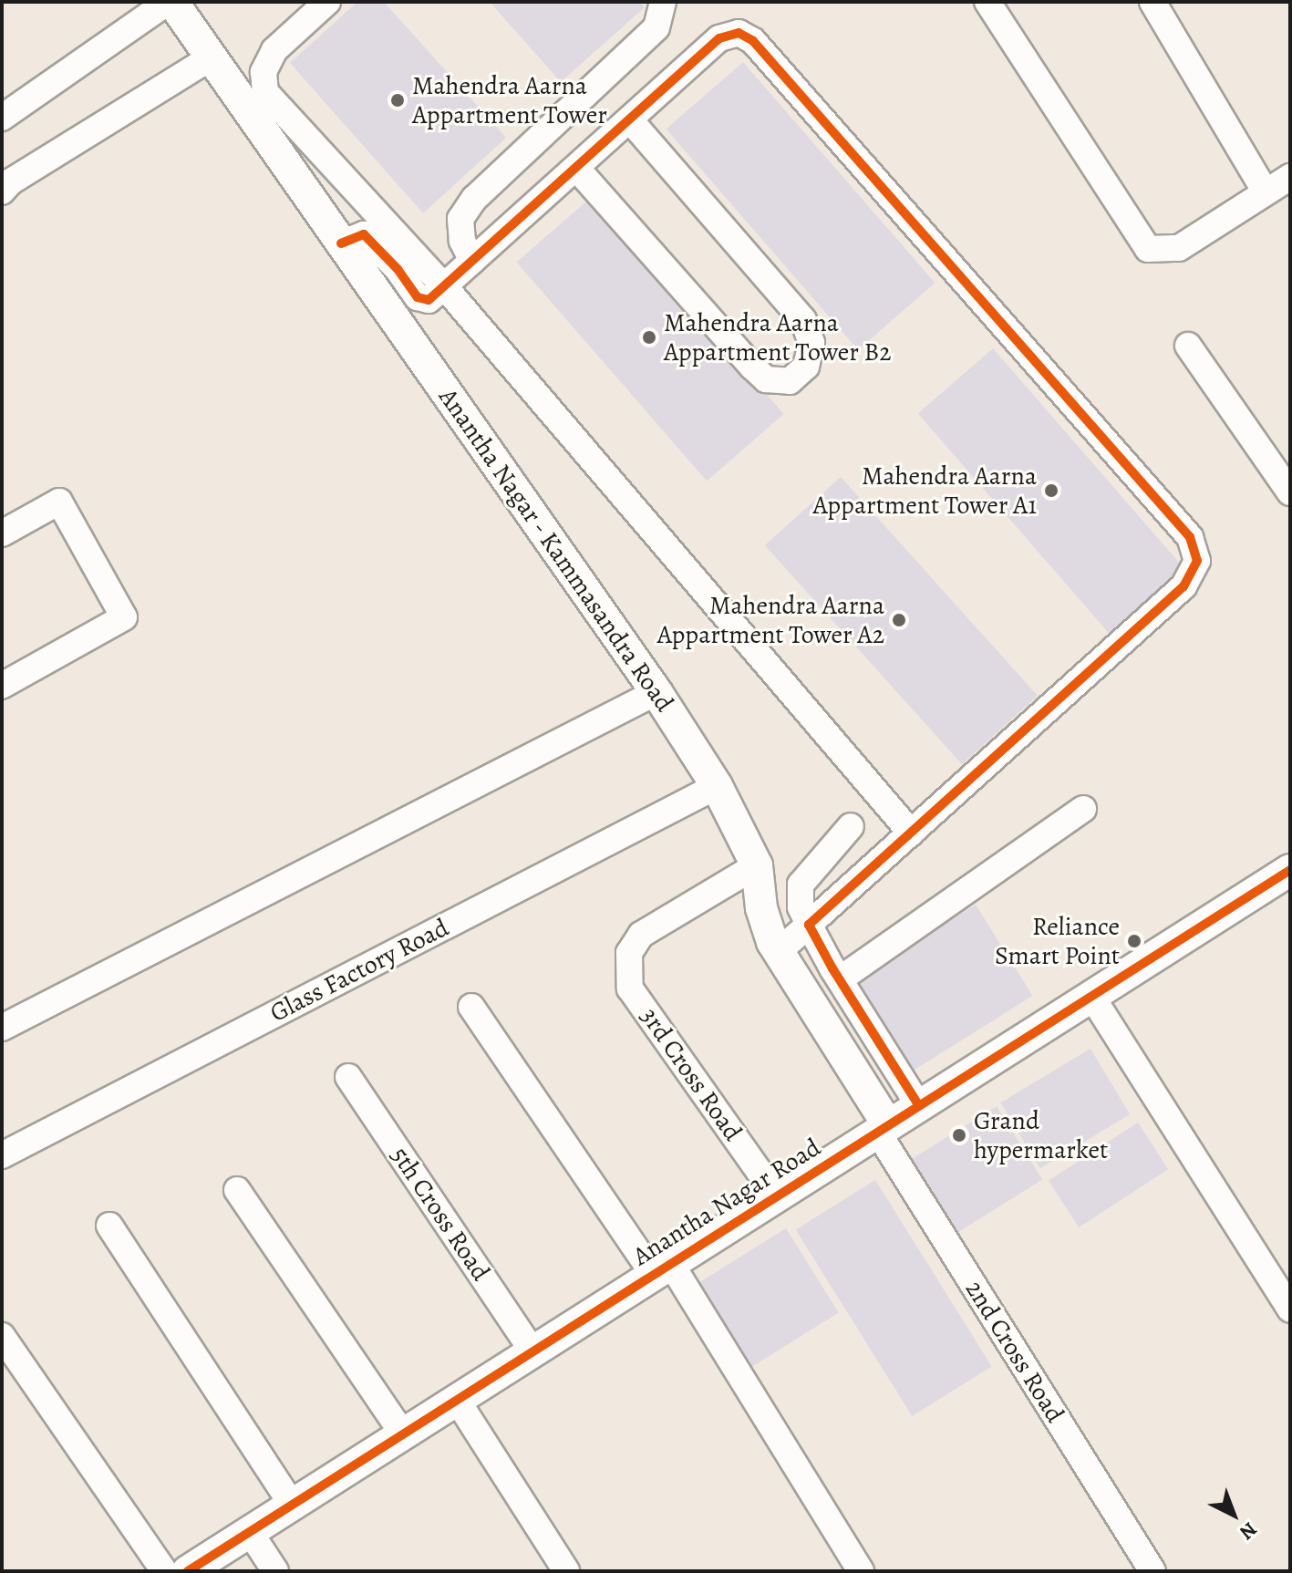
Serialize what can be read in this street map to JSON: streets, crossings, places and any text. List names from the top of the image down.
{
  "streets": {
    "street": [
      "Anantha Nagar - Kammasandra Road",
      "Glass Factory Road",
      "3rd Cross Road",
      "Anantha Nagar Road",
      "5th Cross Road",
      "2nd Cross Road"
    ]
  },
  "crossings": [
    ["Anantha Nagar - Kammasandra Road", "Glass Factory Road"],
    ["Anantha Nagar - Kammasandra Road", "3rd Cross Road"],
    ["Anantha Nagar - Kammasandra Road", "Anantha Nagar Road"],
    ["Anantha Nagar - Kammasandra Road", "2nd Cross Road"],
    ["3rd Cross Road", "Anantha Nagar Road"],
    ["Anantha Nagar Road", "5th Cross Road"],
    ["Anantha Nagar Road", "2nd Cross Road"]
  ],
  "places": [
    "Mahendra Aarna Appartment Tower",
    "Mahendra Aarna Appartment Tower B2",
    "Mahendra Aarna Appartment Tower A1",
    "Mahendra Aarna Appartment Tower A2",
    "Reliance Smart Point",
    "Grand hypermarket"
  ],
  "north": "bottom right"
}
